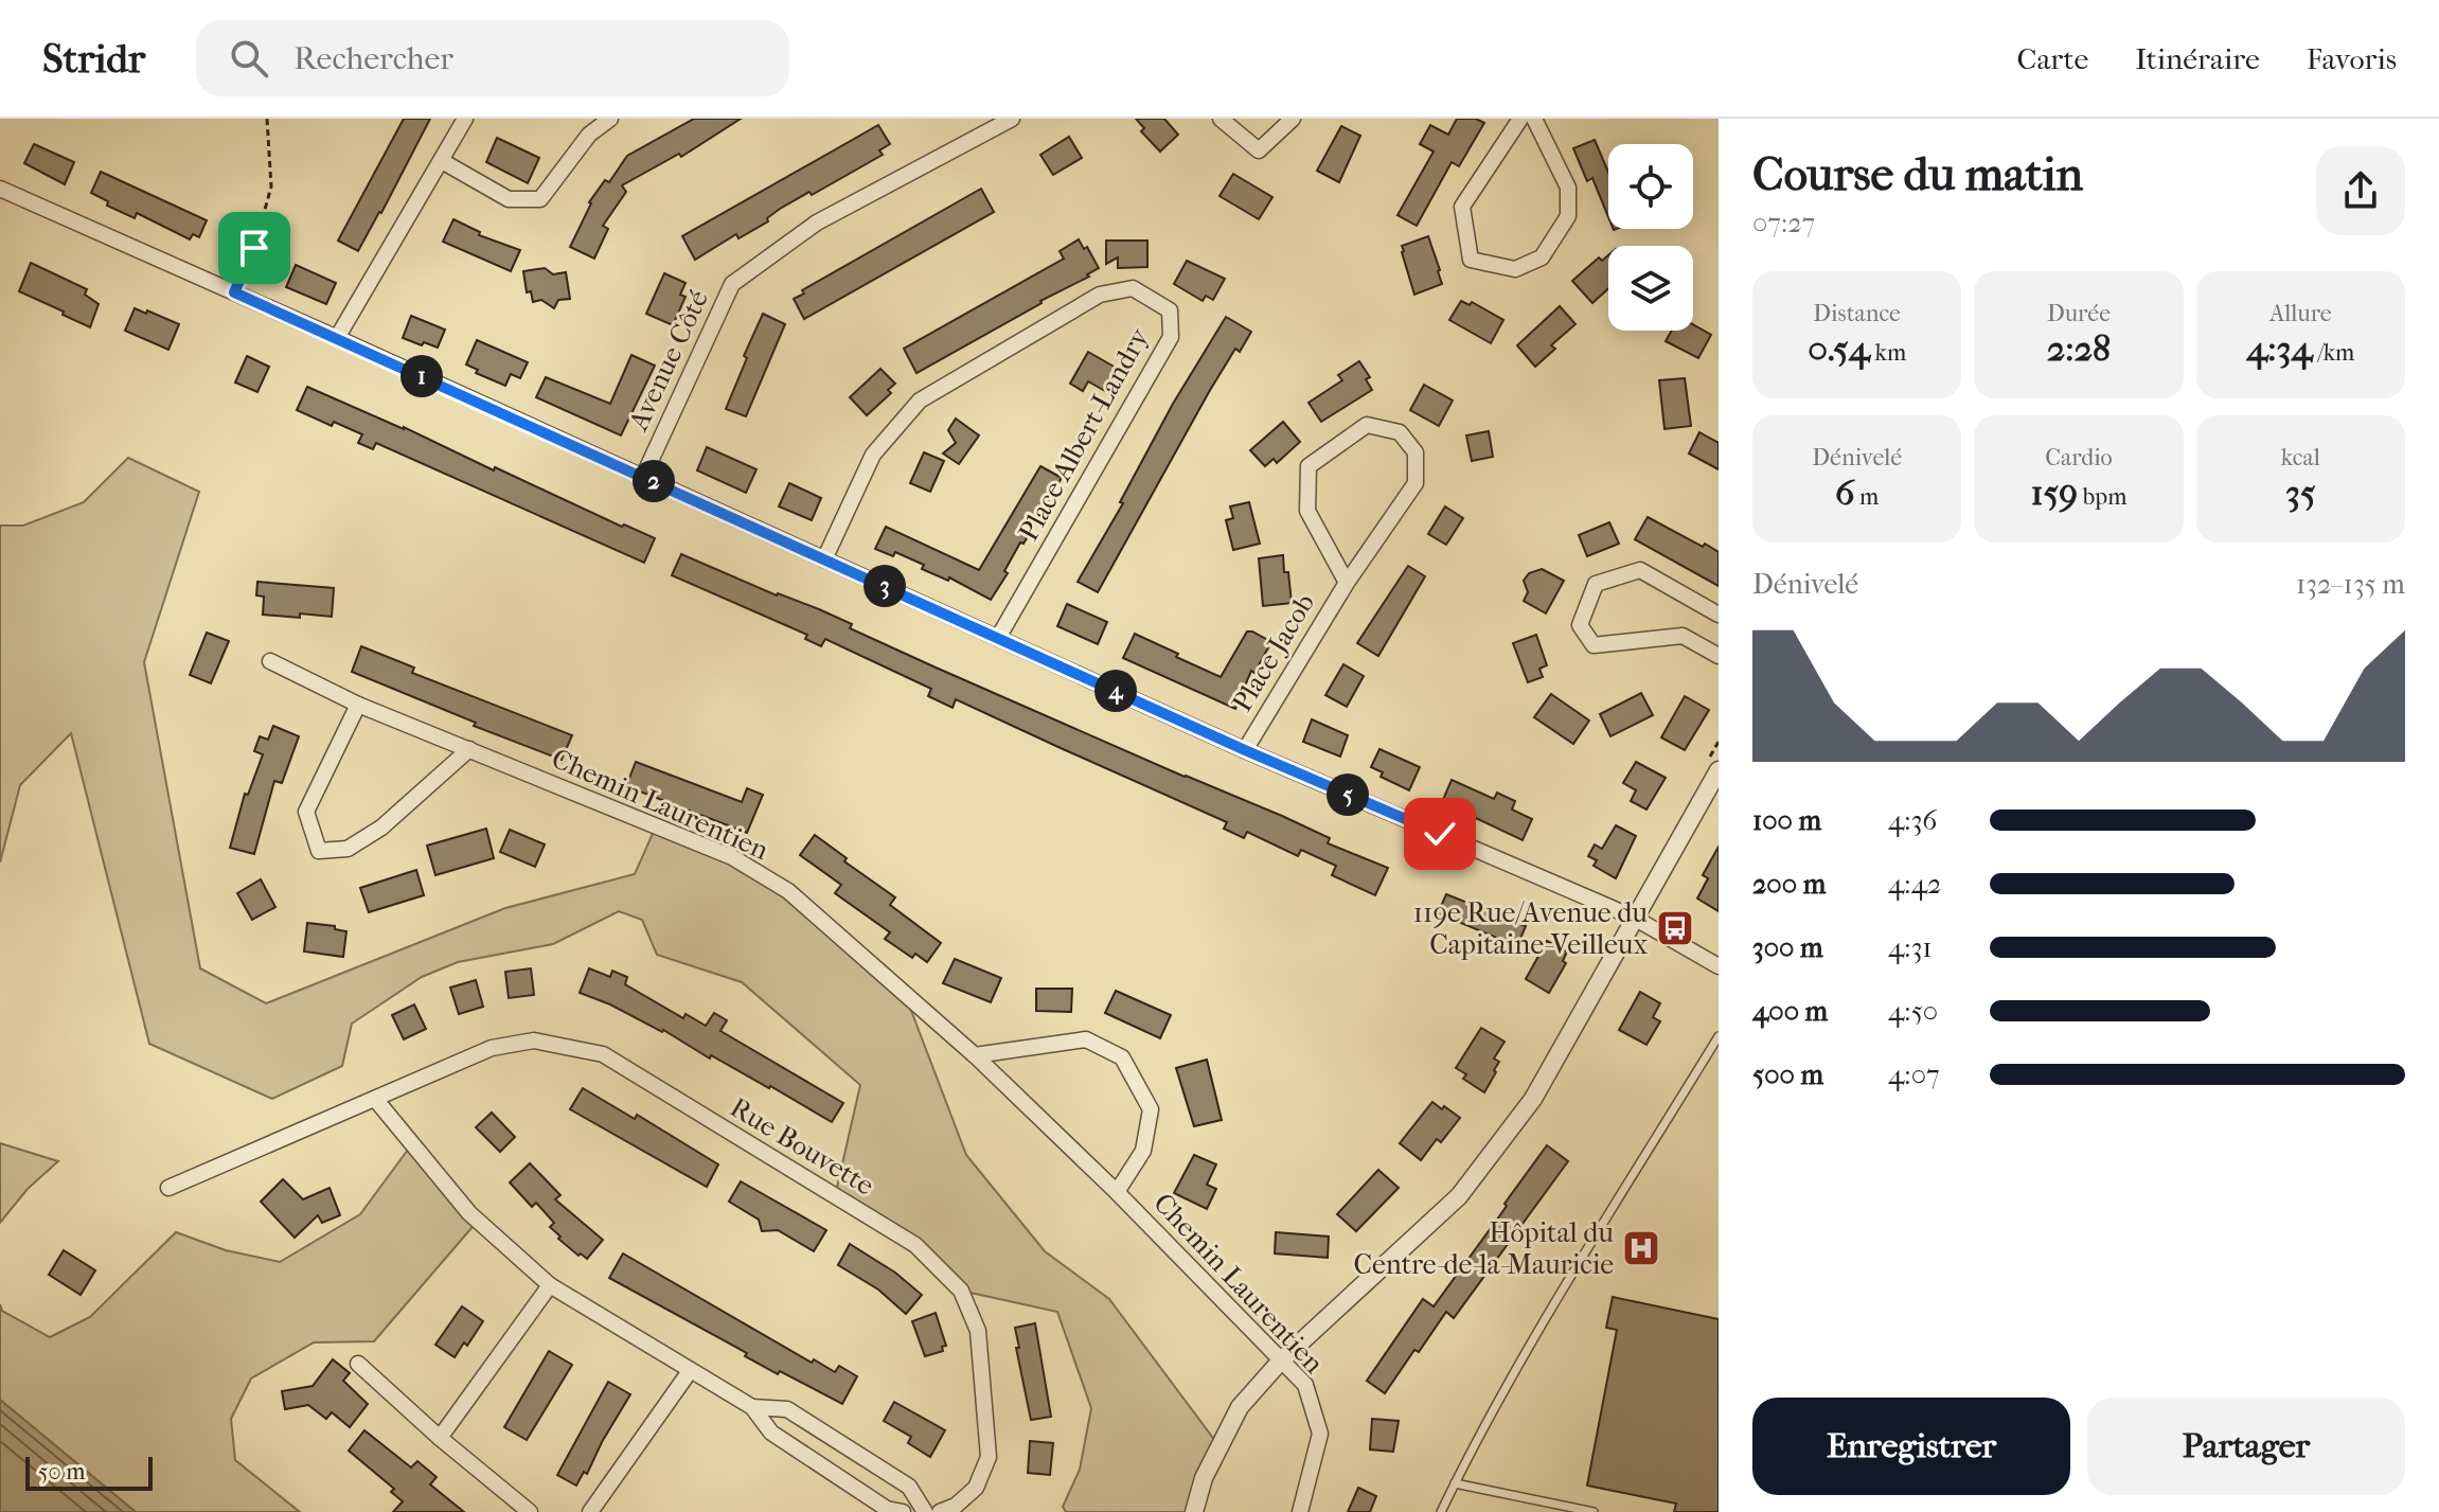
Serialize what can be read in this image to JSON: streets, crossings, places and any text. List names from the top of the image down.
{
  "streets": {
    "street": [
      "Avenue Côté",
      "Place Albert-Landry",
      "Place Jacob",
      "Chemin Laurentien",
      "Rue Bouvette"
    ]
  },
  "places": {
    "bus stop": ["119e Rue/Avenue du Capitaine-Veilleux"],
    "hospital": ["Hôpital du Centre-de-la-Mauricie"]
  },
  "scale_bar": "50 m",
  "page": {
    "header": "Stridr",
    "search": "Rechercher",
    "nav": ["Carte", "Itinéraire", "Favoris"],
    "heading": ["Course du matin", "07:27"],
    "stats": [
      ["Distance", "0.54 km"],
      ["Durée", "2:28"],
      ["Allure", "4:34 /km"],
      ["Dénivelé", "6 m"],
      ["Cardio", "159 bpm"],
      ["kcal", "35"]
    ],
    "pins": [
      "1",
      "2",
      "3",
      "4",
      "5"
    ],
    "chart": ["Dénivelé", "132–135 m"],
    "list": [
      {
        "name": "100 m",
        "note": "4:36"
      },
      {
        "name": "200 m",
        "note": "4:42"
      },
      {
        "name": "300 m",
        "note": "4:31"
      },
      {
        "name": "400 m",
        "note": "4:50"
      },
      {
        "name": "500 m",
        "note": "4:07"
      }
    ],
    "buttons": ["Enregistrer", "Partager"],
    "scale": "50 m"
  }
}
